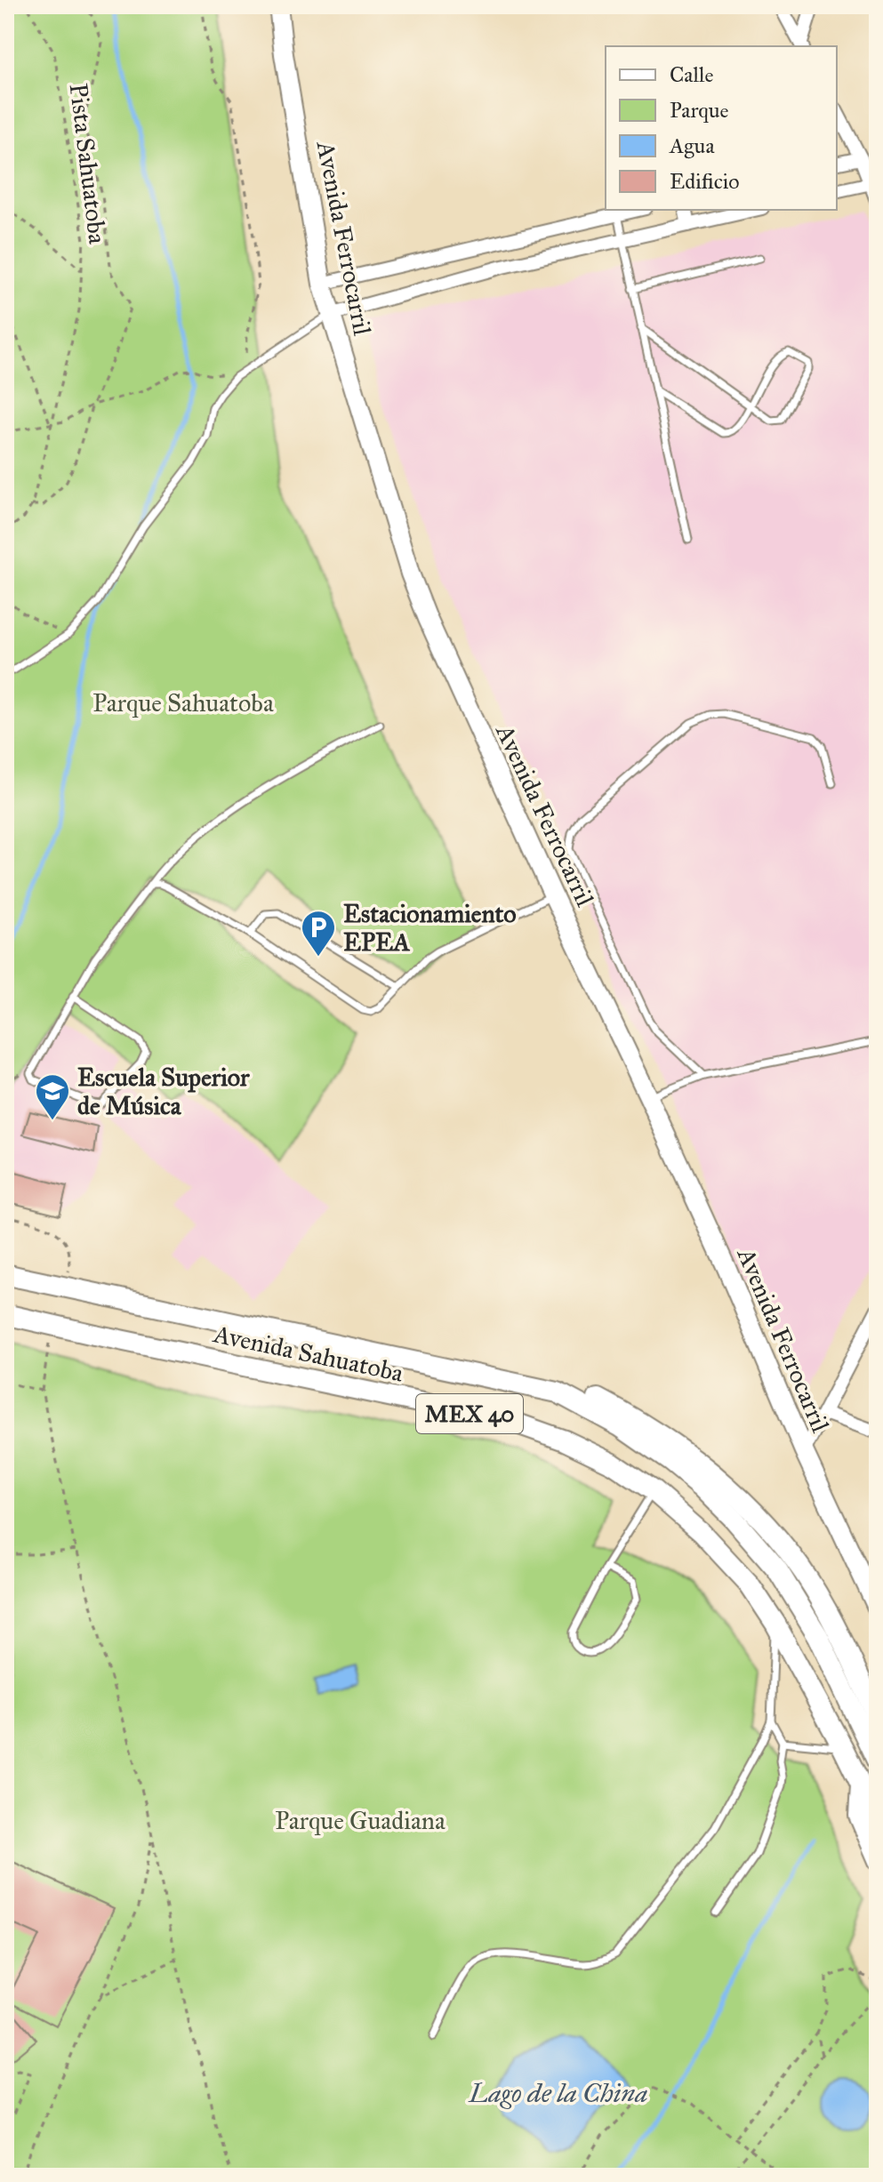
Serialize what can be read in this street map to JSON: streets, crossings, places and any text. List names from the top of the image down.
{
  "streets": {
    "main road": ["Avenida Sahuatoba", "MEX 40"],
    "street": ["Avenida Ferrocarril"],
    "path": ["Pista Sahuatoba"]
  },
  "water": ["Lago de la China"],
  "parks": ["Parque Sahuatoba", "Parque Guadiana"],
  "places": {
    "parking": ["Estacionamiento EPEA"],
    "school or university": ["Escuela Superior de Música"]
  },
  "legend": [
    "Calle",
    "Parque",
    "Agua",
    "Edificio"
  ]
}
